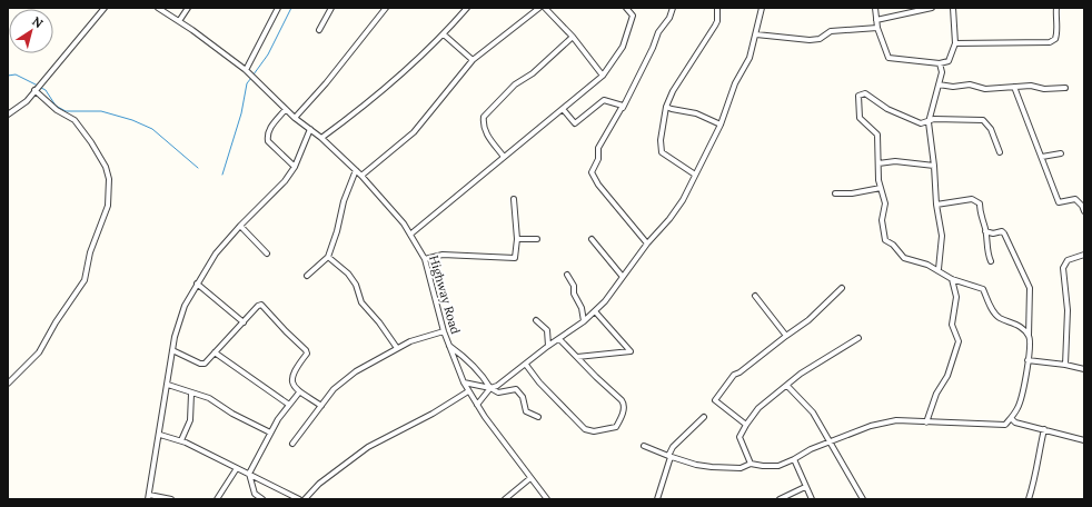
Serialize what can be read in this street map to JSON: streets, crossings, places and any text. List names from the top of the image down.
{
  "streets": {
    "street": ["Highway Road"]
  },
  "north": "top right"
}
